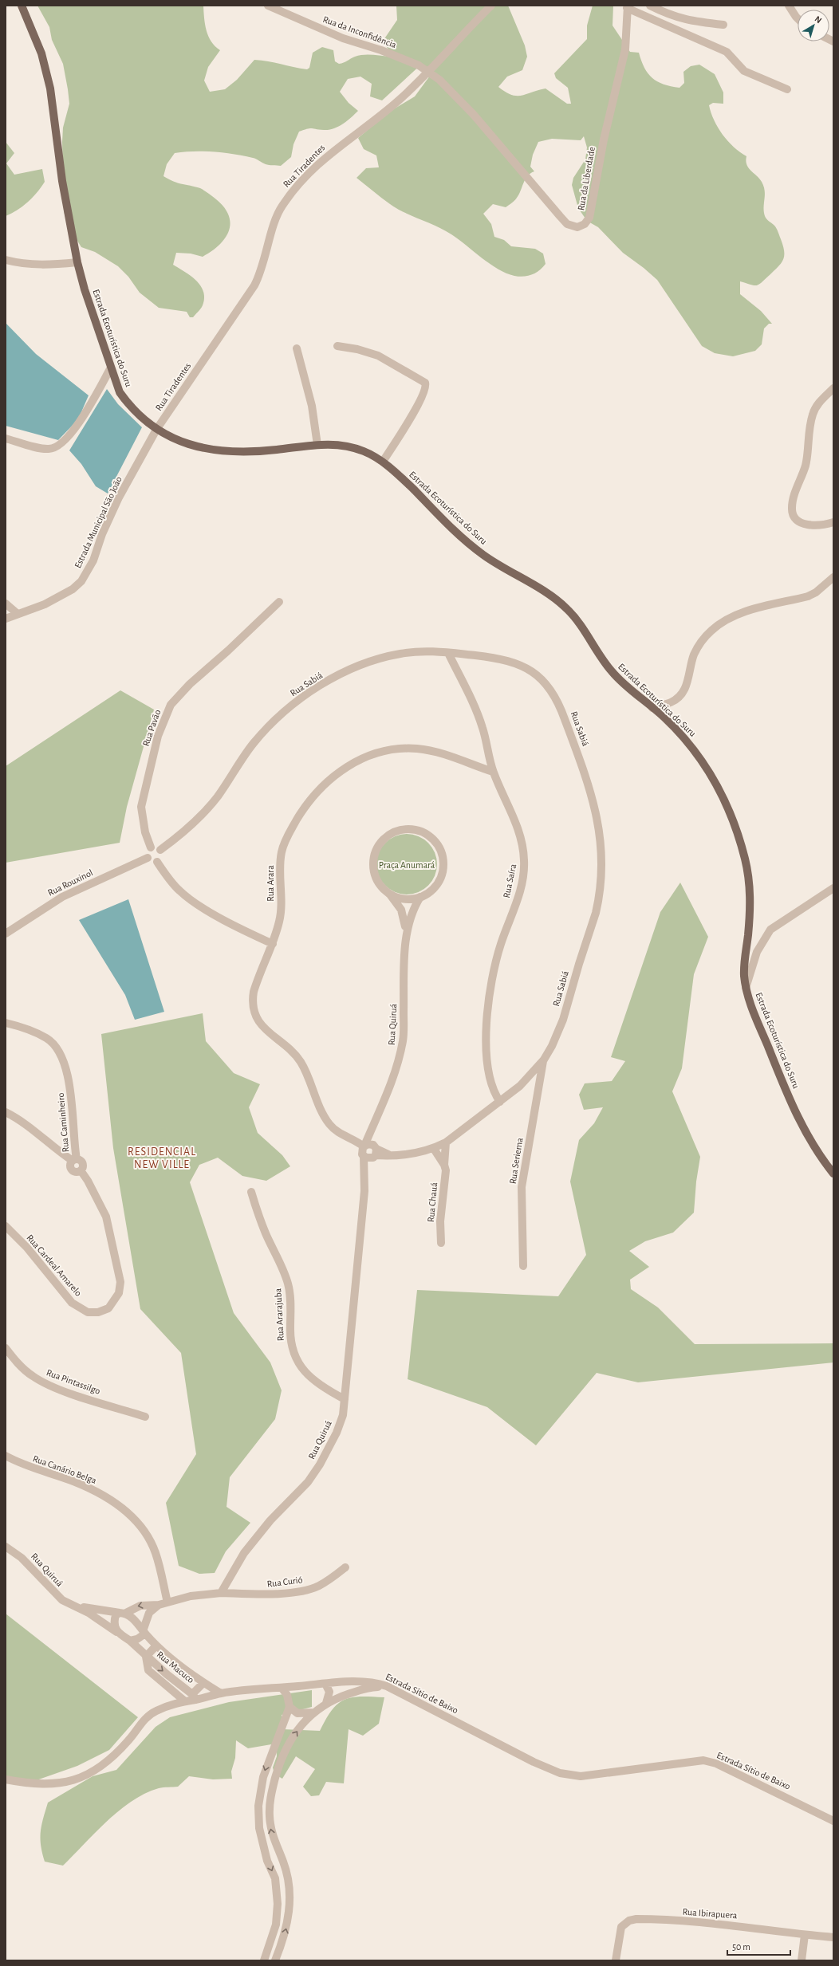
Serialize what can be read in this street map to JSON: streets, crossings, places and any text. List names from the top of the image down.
{
  "streets": {
    "main road": ["Estrada Ecoturística do Suru"],
    "street": [
      "Rua da Inconfidência",
      "Rua Tiradentes",
      "Rua da Liberdade",
      "Estrada Municipal São João",
      "Rua Sabiá",
      "Rua Pavão",
      "Rua Saíra",
      "Rua Rouxinol",
      "Rua Arara",
      "Rua Quiruá",
      "Rua Caminheiro",
      "Rua Seriema",
      "Rua Chauá",
      "Rua Cardeal Amarelo",
      "Rua Ararajuba",
      "Rua Pintassilgo",
      "Rua Canário Belga",
      "Rua Curió",
      "Rua Macuco",
      "Estrada Sítio de Baixo",
      "Rua Ibirapuera"
    ]
  },
  "crossings": [
    ["Rua da Inconfidência", "Rua Tiradentes"],
    ["Rua da Inconfidência", "Rua da Liberdade"],
    ["Rua Tiradentes", "Rua da Liberdade"],
    ["Rua Tiradentes", "Estrada Ecoturística do Suru"],
    ["Rua Tiradentes", "Estrada Municipal São João"],
    ["Estrada Ecoturística do Suru", "Estrada Municipal São João"],
    ["Rua Sabiá", "Rua Pavão"],
    ["Rua Sabiá", "Rua Saíra"],
    ["Rua Sabiá", "Rua Rouxinol"],
    ["Rua Sabiá", "Rua Quiruá"],
    ["Rua Sabiá", "Rua Seriema"],
    ["Rua Sabiá", "Rua Chauá"],
    ["Rua Pavão", "Rua Rouxinol"],
    ["Rua Saíra", "Rua Arara"],
    ["Rua Arara", "Rua Quiruá"],
    ["Rua Quiruá", "Rua Ararajuba"],
    ["Rua Quiruá", "Rua Curió"],
    ["Rua Quiruá", "Rua Macuco"],
    ["Rua Caminheiro", "Rua Cardeal Amarelo"],
    ["Rua Macuco", "Estrada Sítio de Baixo"]
  ],
  "districts": ["RESIDENCIAL NEW VILLE"],
  "parks": ["Praça Anumará"],
  "scale_bar": "50 m",
  "north": "top right"
}
